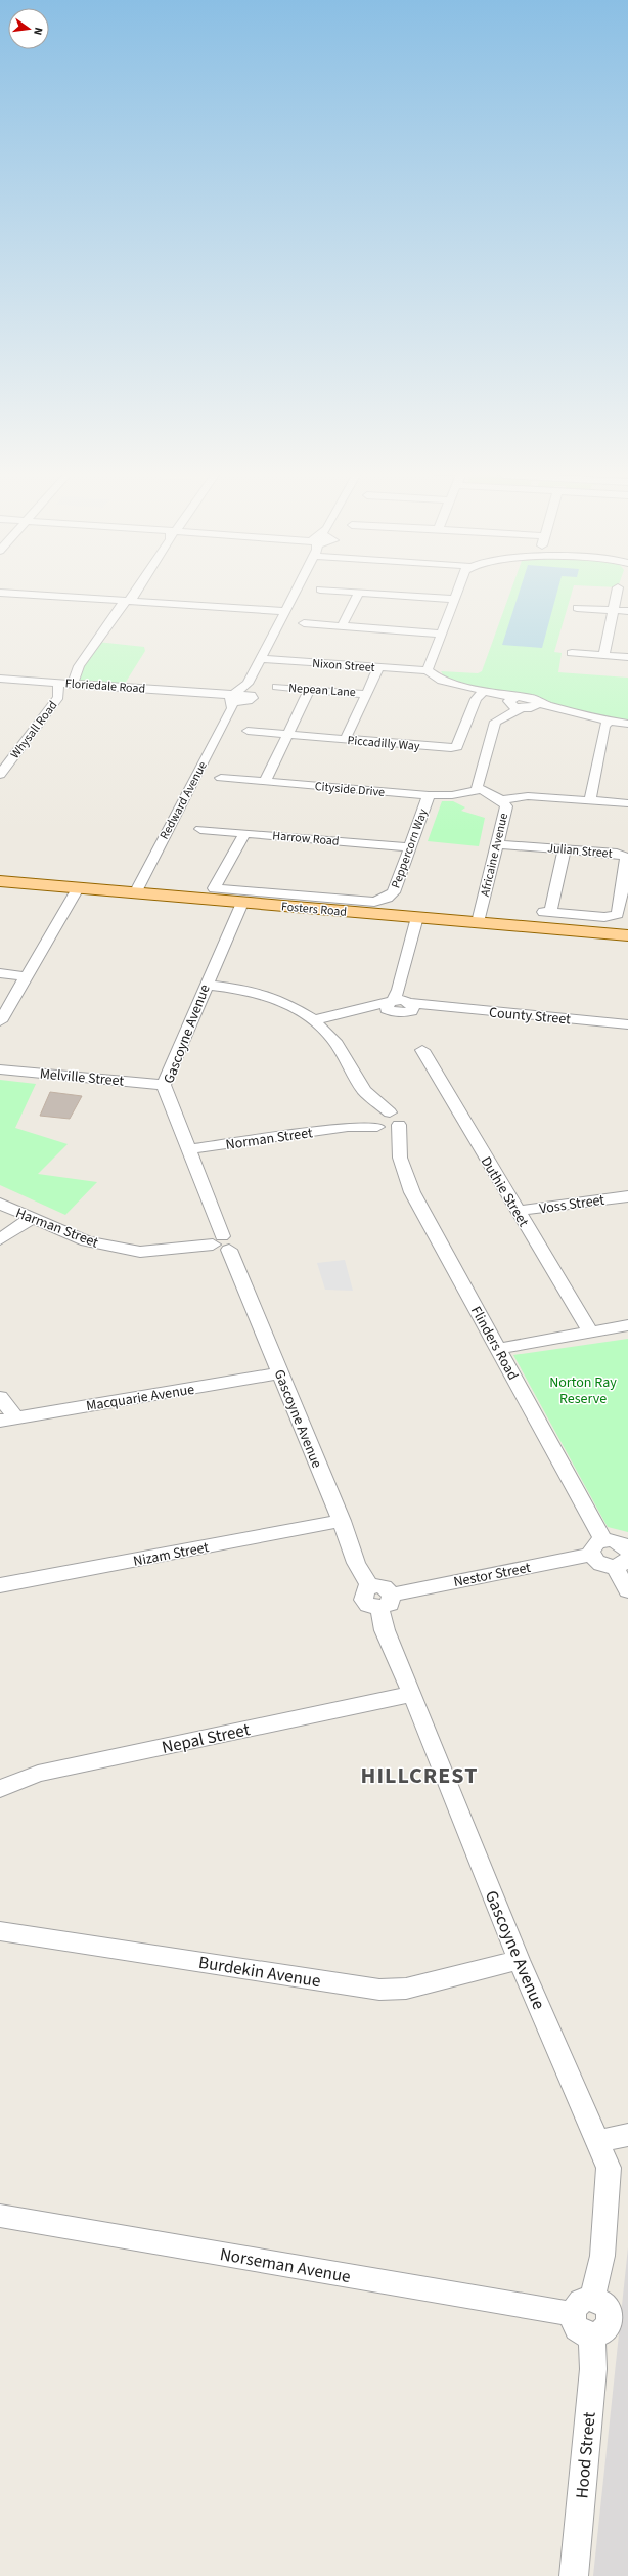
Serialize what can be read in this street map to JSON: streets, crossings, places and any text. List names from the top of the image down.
{
  "streets": {
    "main road": ["Fosters Road"],
    "street": [
      "Nixon Street",
      "Floriedale Road",
      "Nepean Lane",
      "Whysall Road",
      "Piccadilly Way",
      "Cityside Drive",
      "Redward Avenue",
      "Harrow Road",
      "Peppercorn Way",
      "Julian Street",
      "Africaine Avenue",
      "County Street",
      "Gascoyne Avenue",
      "Melville Street",
      "Norman Street",
      "Duthie Street",
      "Voss Street",
      "Harman Street",
      "Flinders Road",
      "Macquarie Avenue",
      "Nizam Street",
      "Nestor Street",
      "Nepal Street",
      "Burdekin Avenue",
      "Norseman Avenue",
      "Hood Street"
    ]
  },
  "crossings": [
    ["Nixon Street", "Redward Avenue"],
    ["Floriedale Road", "Whysall Road"],
    ["Floriedale Road", "Redward Avenue"],
    ["Cityside Drive", "Peppercorn Way"],
    ["Cityside Drive", "Africaine Avenue"],
    ["Redward Avenue", "Fosters Road"],
    ["Harrow Road", "Peppercorn Way"],
    ["Julian Street", "Africaine Avenue"],
    ["Africaine Avenue", "Fosters Road"],
    ["Fosters Road", "Gascoyne Avenue"],
    ["Gascoyne Avenue", "Melville Street"],
    ["Gascoyne Avenue", "Norman Street"],
    ["Gascoyne Avenue", "Harman Street"],
    ["Gascoyne Avenue", "Macquarie Avenue"],
    ["Gascoyne Avenue", "Nizam Street"],
    ["Gascoyne Avenue", "Nestor Street"],
    ["Gascoyne Avenue", "Nepal Street"],
    ["Gascoyne Avenue", "Burdekin Avenue"],
    ["Gascoyne Avenue", "Norseman Avenue"],
    ["Gascoyne Avenue", "Hood Street"],
    ["Duthie Street", "Voss Street"],
    ["Flinders Road", "Nestor Street"],
    ["Norseman Avenue", "Hood Street"]
  ],
  "districts": ["HILLCREST"],
  "parks": ["Norton Ray Reserve"],
  "north": "right"
}
